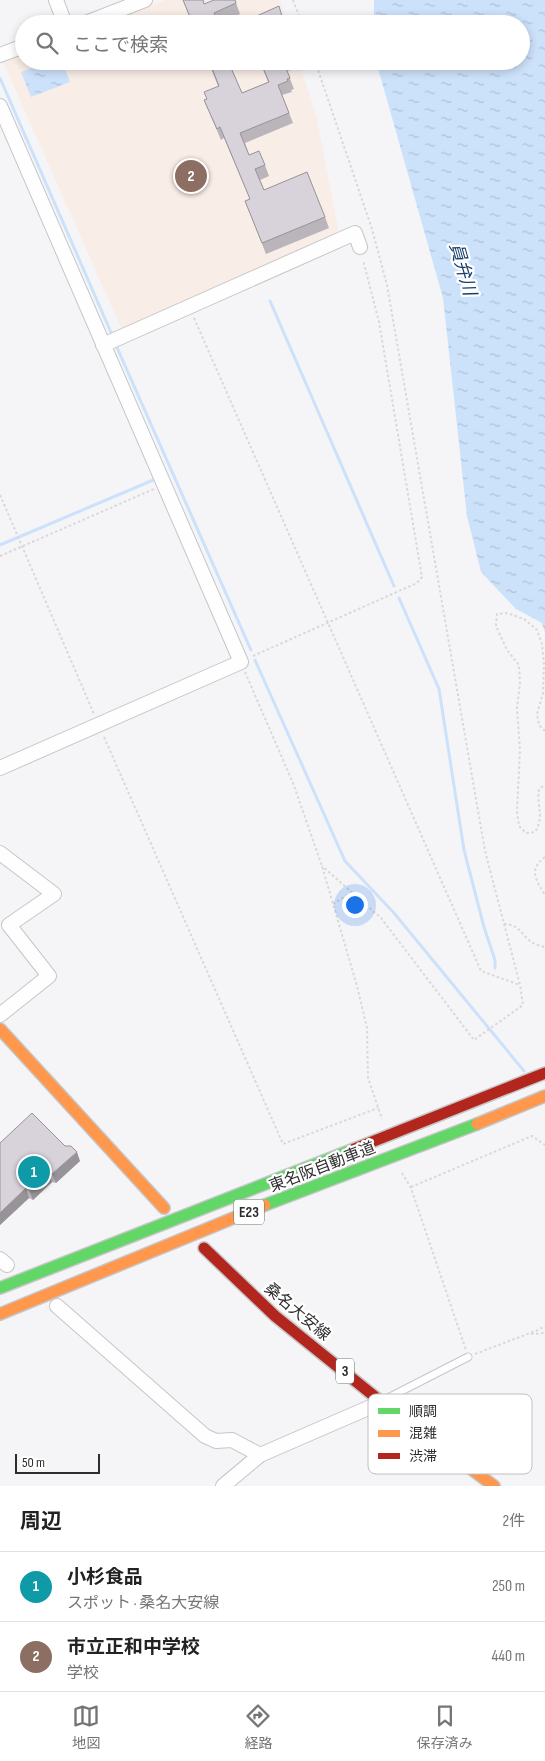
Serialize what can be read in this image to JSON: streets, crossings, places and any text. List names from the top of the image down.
{
  "streets": {
    "main road": [
      "東名阪自動車道",
      "E23",
      "桑名大安線",
      "3"
    ]
  },
  "water": ["員弁川"],
  "legend": ["順調", "混雑", "渋滞"],
  "scale_bar": "50 m",
  "page": {
    "search": "ここで検索",
    "pins": ["2", "1"],
    "scale": "50 m",
    "heading": ["周辺", "2件"],
    "list": [
      {
        "mark": "1",
        "name": "小杉食品",
        "note": "スポット · 桑名大安線",
        "value": "250 m"
      },
      {
        "mark": "2",
        "name": "市立正和中学校",
        "note": "学校",
        "value": "440 m"
      }
    ],
    "nav": ["地図", "経路", "保存済み"]
  }
}
